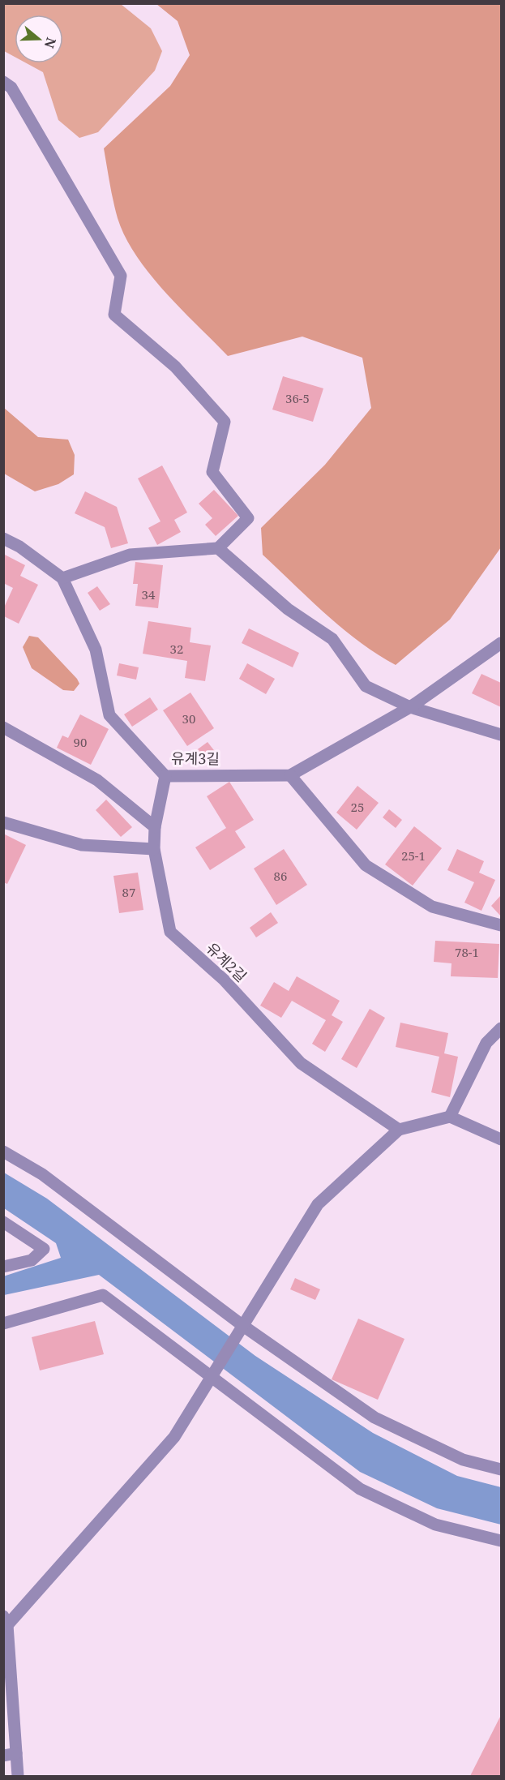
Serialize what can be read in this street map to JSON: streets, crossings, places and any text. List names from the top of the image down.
{
  "streets": {
    "street": ["유계3길", "유계2길"]
  },
  "crossings": [
    ["유계3길", "유계2길"]
  ],
  "house_numbers": [
    "36-5",
    "34",
    "32",
    "30",
    "90",
    "25",
    "25-1",
    "86",
    "87",
    "78-1"
  ],
  "north": "right"
}
